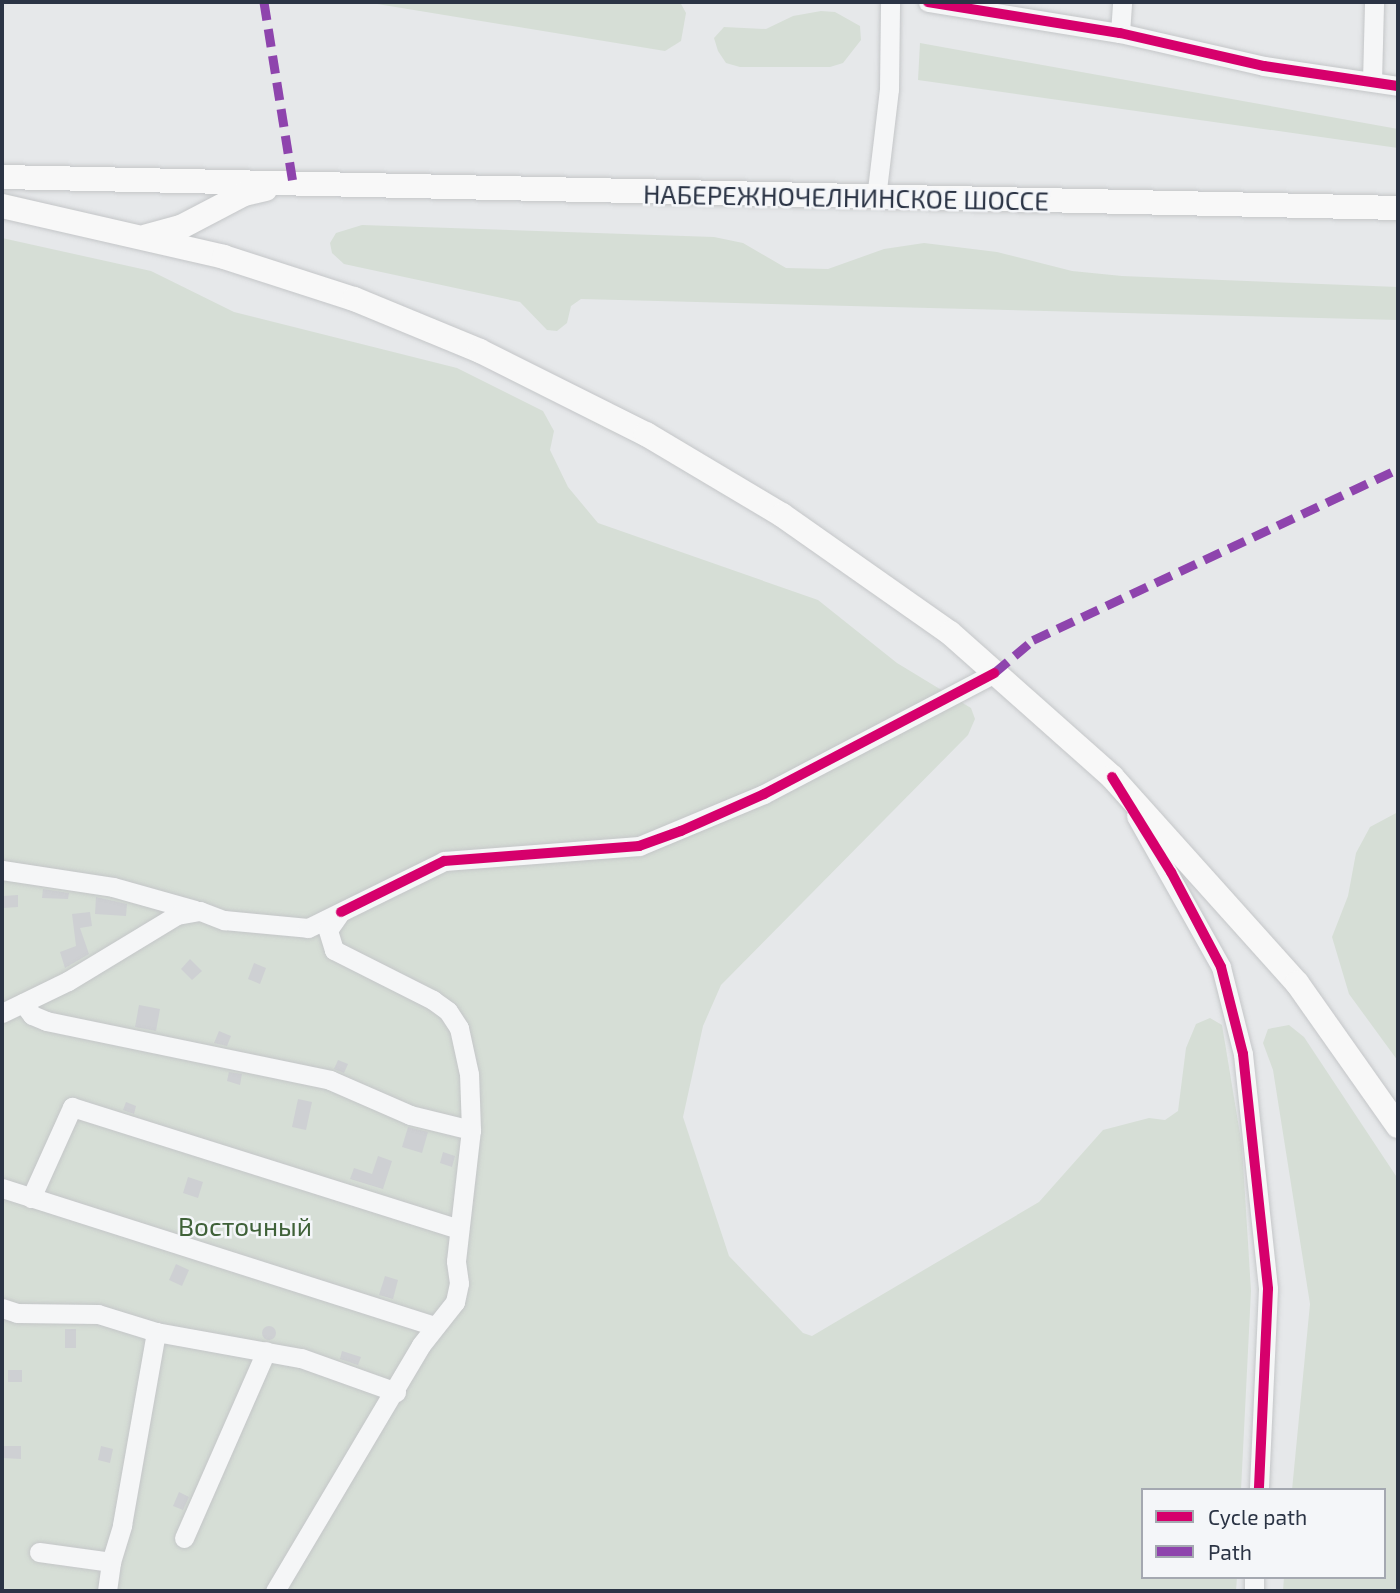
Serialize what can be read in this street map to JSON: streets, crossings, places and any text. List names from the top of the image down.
{
  "streets": {
    "main road": ["НАБЕРЕЖНОЧЕЛНИНСКОЕ ШОССЕ"]
  },
  "parks": ["Восточный"],
  "legend": ["Cycle path", "Path"]
}
